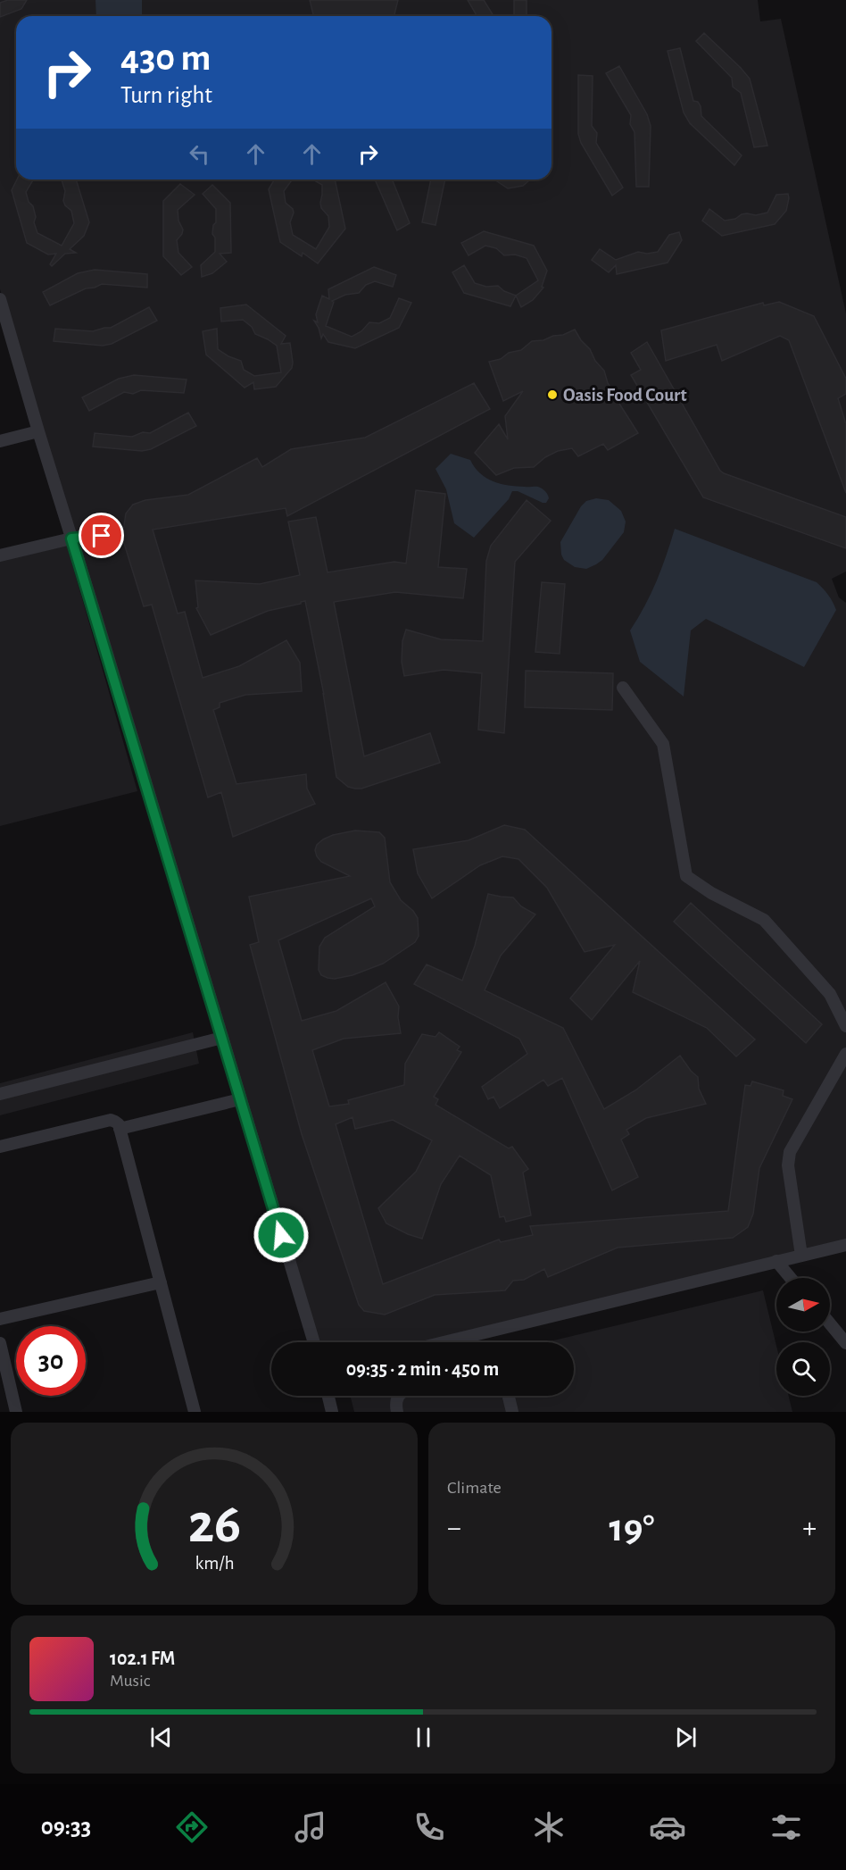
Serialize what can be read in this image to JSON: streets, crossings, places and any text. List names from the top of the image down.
{
  "places": ["Oasis Food Court"],
  "north": "right",
  "page": {
    "turn": ["430 m", "Turn right"],
    "limit": "30",
    "trip": "09:35 · 2 min · 450 m",
    "tile": "Climate",
    "heat": ["−", "19°", "+"],
    "song": ["102.1 FM", "Music"],
    "tabs": "09:33",
    "gauge": ["26", "km/h"]
  }
}
